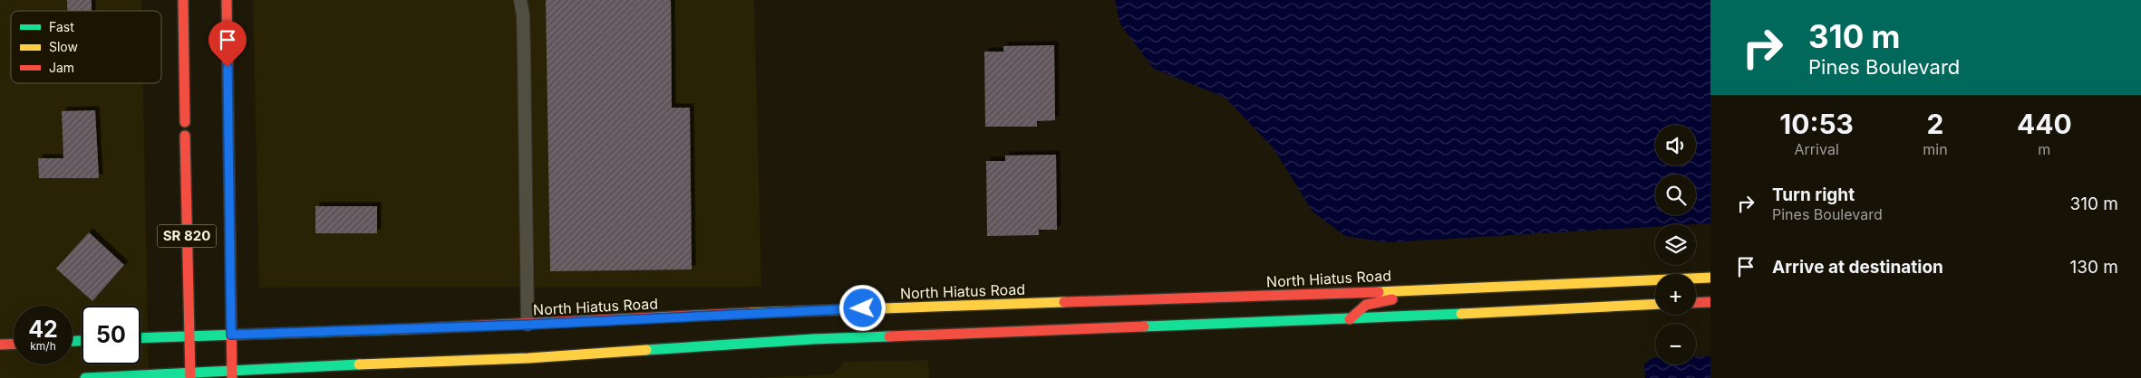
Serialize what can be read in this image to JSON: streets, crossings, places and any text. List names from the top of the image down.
{
  "streets": {
    "main road": ["SR 820", "North Hiatus Road"]
  },
  "crossings": [
    ["SR 820", "North Hiatus Road"]
  ],
  "legend": ["Fast", "Slow", "Jam"],
  "page": {
    "turn": ["310 m", "Pines Boulevard"],
    "eta": [
      "10:53",
      "Arrival",
      "2",
      "min",
      "440",
      "m"
    ],
    "map_buttons": ["+", "−"],
    "list": [
      {
        "name": "Turn right",
        "note": "Pines Boulevard",
        "value": "310 m"
      },
      {
        "name": "Arrive at destination",
        "value": "130 m"
      }
    ],
    "speed": "42 km/h",
    "limit": "50"
  }
}
